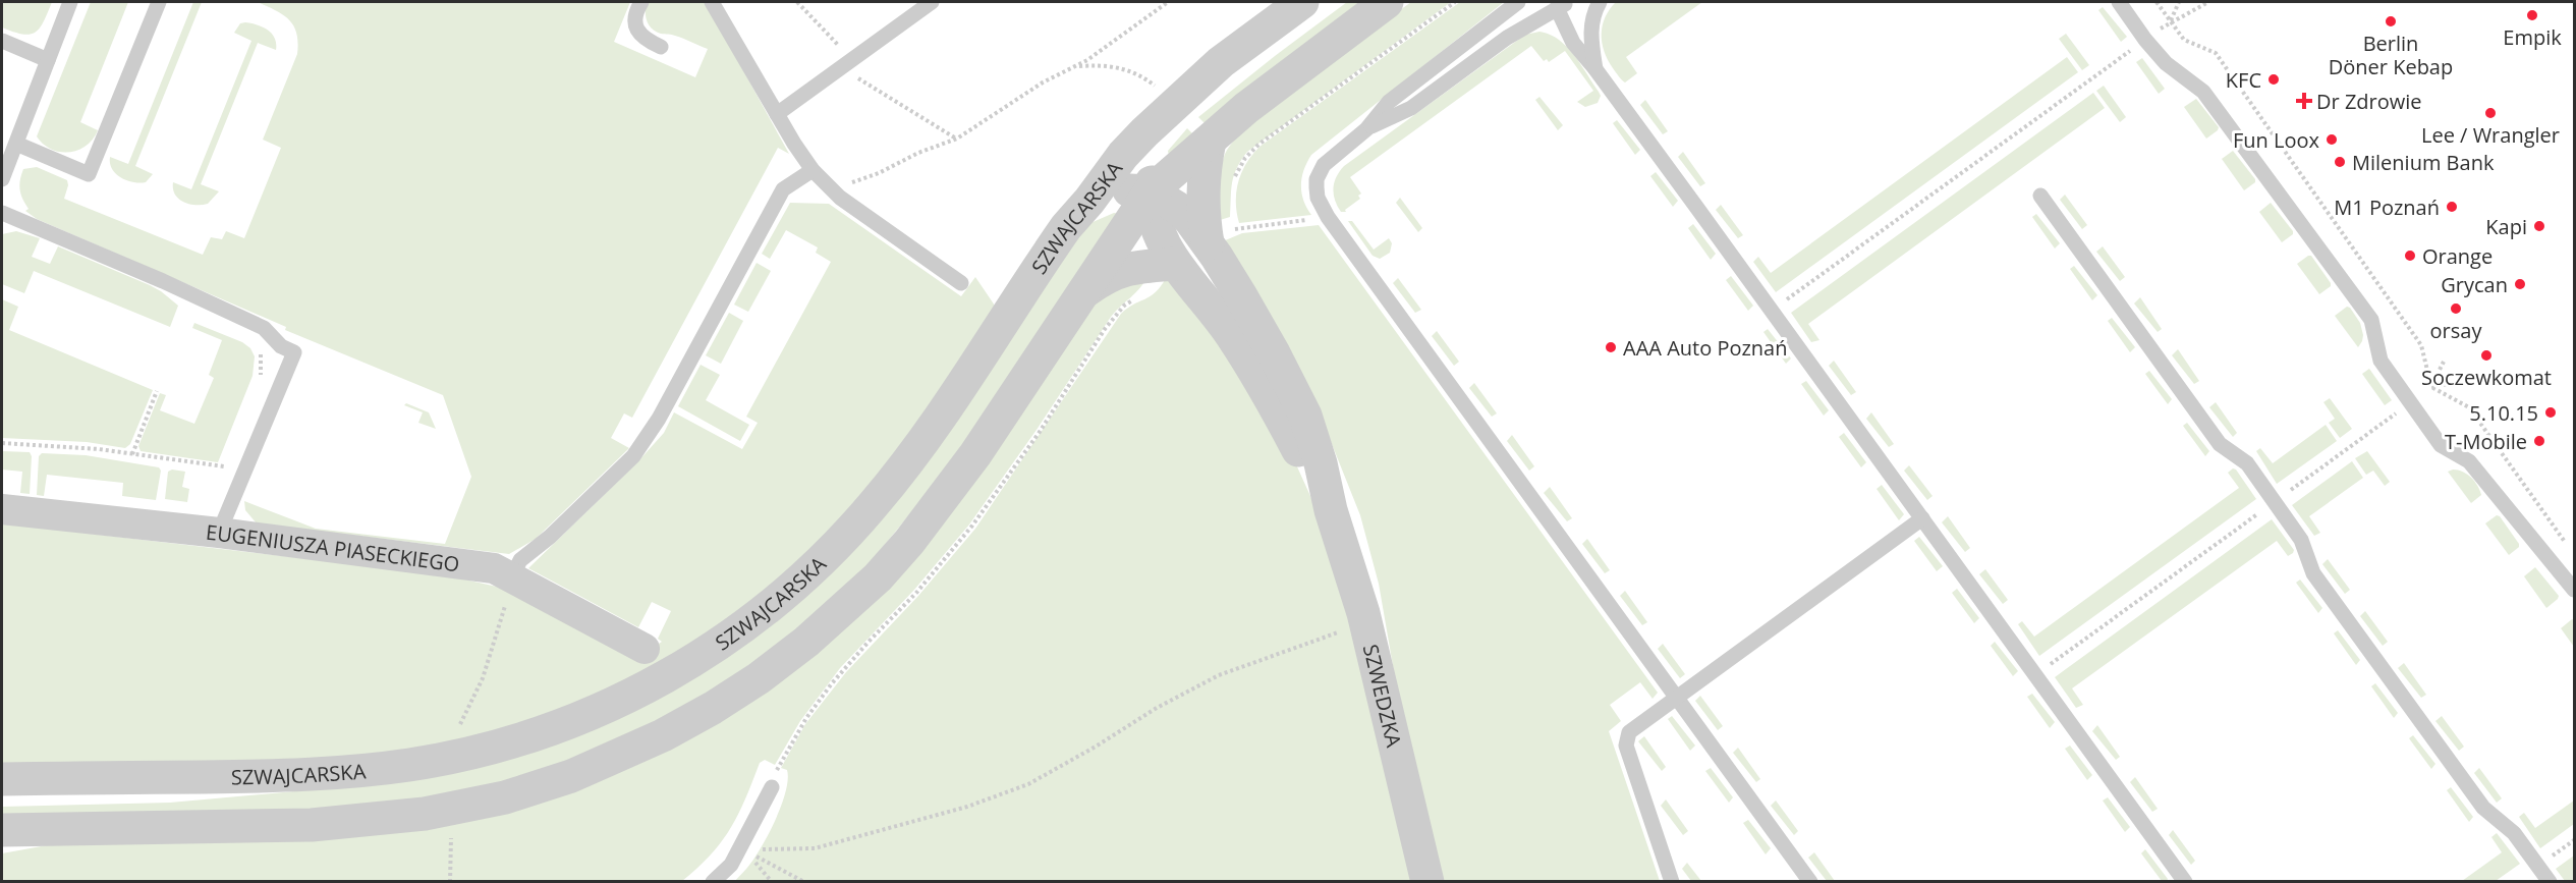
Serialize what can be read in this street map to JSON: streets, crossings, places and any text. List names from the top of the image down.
{
  "streets": {
    "street": ["SZWAJCARSKA", "EUGENIUSZA PIASECKIEGO", "SZWEDZKA"]
  },
  "crossings": [
    ["SZWAJCARSKA", "SZWEDZKA"]
  ],
  "places": {
    "other": [
      "Empik",
      "Berlin Döner Kebap",
      "KFC",
      "Lee / Wrangler",
      "Fun Loox",
      "Milenium Bank",
      "M1 Poznań",
      "Kapi",
      "Orange",
      "Grycan",
      "orsay",
      "AAA Auto Poznań",
      "Soczewkomat",
      "5.10.15",
      "T-Mobile"
    ],
    "health": ["Dr Zdrowie"]
  }
}
